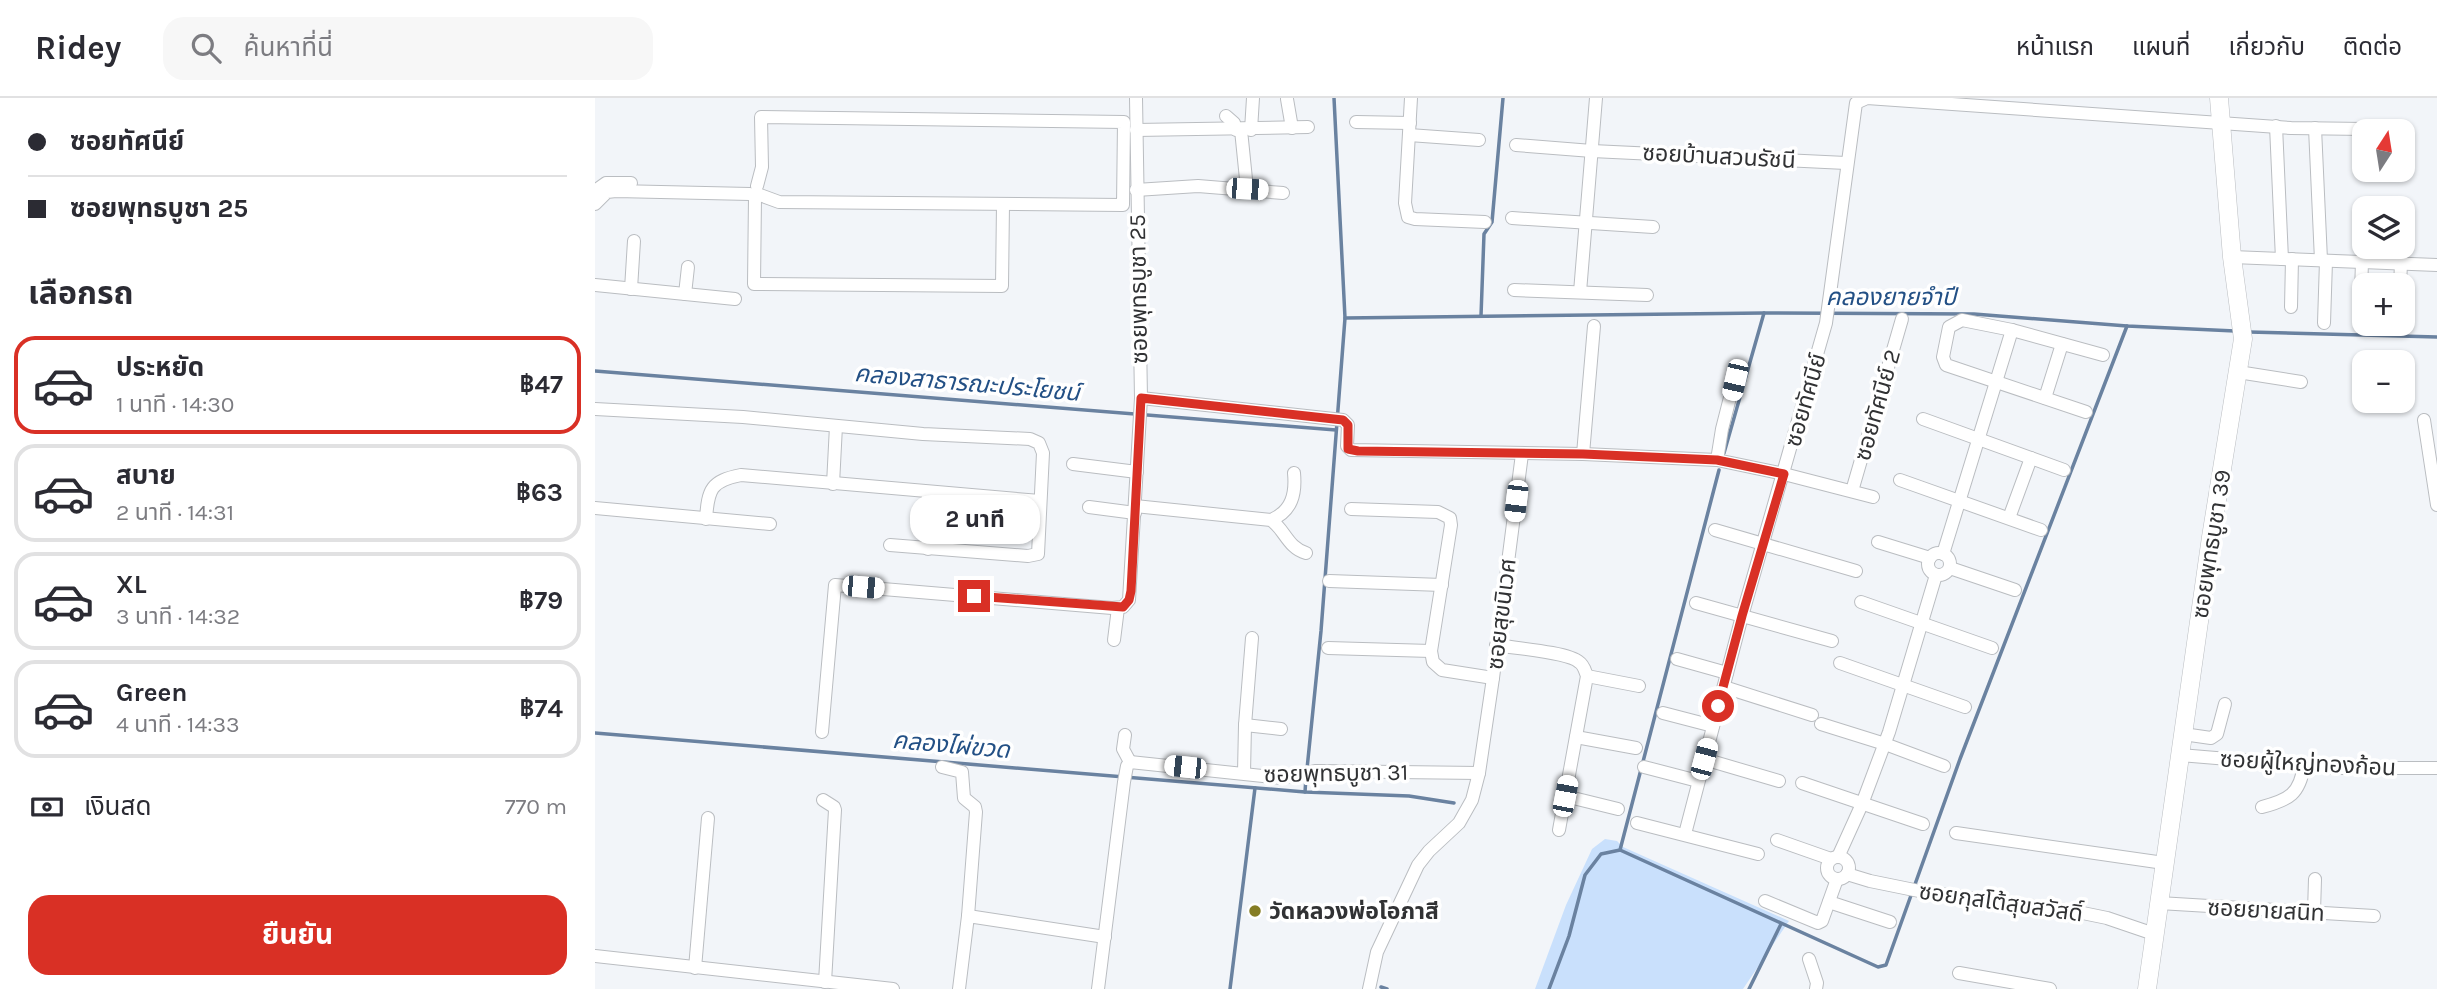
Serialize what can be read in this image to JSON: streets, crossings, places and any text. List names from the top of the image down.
{
  "streets": {
    "street": [
      "ซอยบ้านสวนรัชนี",
      "ซอยพุทธบูชา 25",
      "ซอยทัศนีย์",
      "ซอยทัศนีย์ 2",
      "ซอยพุทธบูชา 39",
      "ซอยสุขนิเวศ",
      "ซอยผู้ใหญ่ทองก้อน",
      "ซอยพุทธบูชา 31",
      "ซอยกุสโต้สุขสวัสดิ์",
      "ซอยยายสนิท"
    ]
  },
  "crossings": [
    ["ซอยบ้านสวนรัชนี", "ซอยทัศนีย์"],
    ["ซอยพุทธบูชา 25", "ซอยทัศนีย์ 2"],
    ["ซอยทัศนีย์", "ซอยทัศนีย์ 2"],
    ["ซอยทัศนีย์ 2", "ซอยสุขนิเวศ"],
    ["ซอยพุทธบูชา 39", "ซอยผู้ใหญ่ทองก้อน"],
    ["ซอยพุทธบูชา 39", "ซอยกุสโต้สุขสวัสดิ์"],
    ["ซอยพุทธบูชา 39", "ซอยยายสนิท"],
    ["ซอยสุขนิเวศ", "ซอยพุทธบูชา 31"]
  ],
  "water": ["คลองยายจำปี", "คลองสาธารณะประโยชน์", "คลองไผ่ขวด"],
  "places": ["วัดหลวงพ่อโอภาสี"],
  "north": "top",
  "page": {
    "header": "Ridey",
    "search": "ค้นหาที่นี่",
    "nav": [
      "หน้าแรก",
      "แผนที่",
      "เกี่ยวกับ",
      "ติดต่อ"
    ],
    "banner": ["ซอยทัศนีย์", "ซอยพุทธบูชา 25"],
    "map_buttons": ["+", "−"],
    "heading": "เลือกรถ",
    "list": [
      {
        "name": "ประหยัด",
        "note": "1 นาที · 14:30",
        "value": "฿47"
      },
      {
        "name": "สบาย",
        "note": "2 นาที · 14:31",
        "value": "฿63"
      },
      {
        "name": "XL",
        "note": "3 นาที · 14:32",
        "value": "฿79"
      },
      {
        "name": "Green",
        "note": "4 นาที · 14:33",
        "value": "฿74"
      }
    ],
    "bubble": "2 นาที",
    "pay": ["เงินสด", "770 m"],
    "buttons": "ยืนยัน"
  }
}
